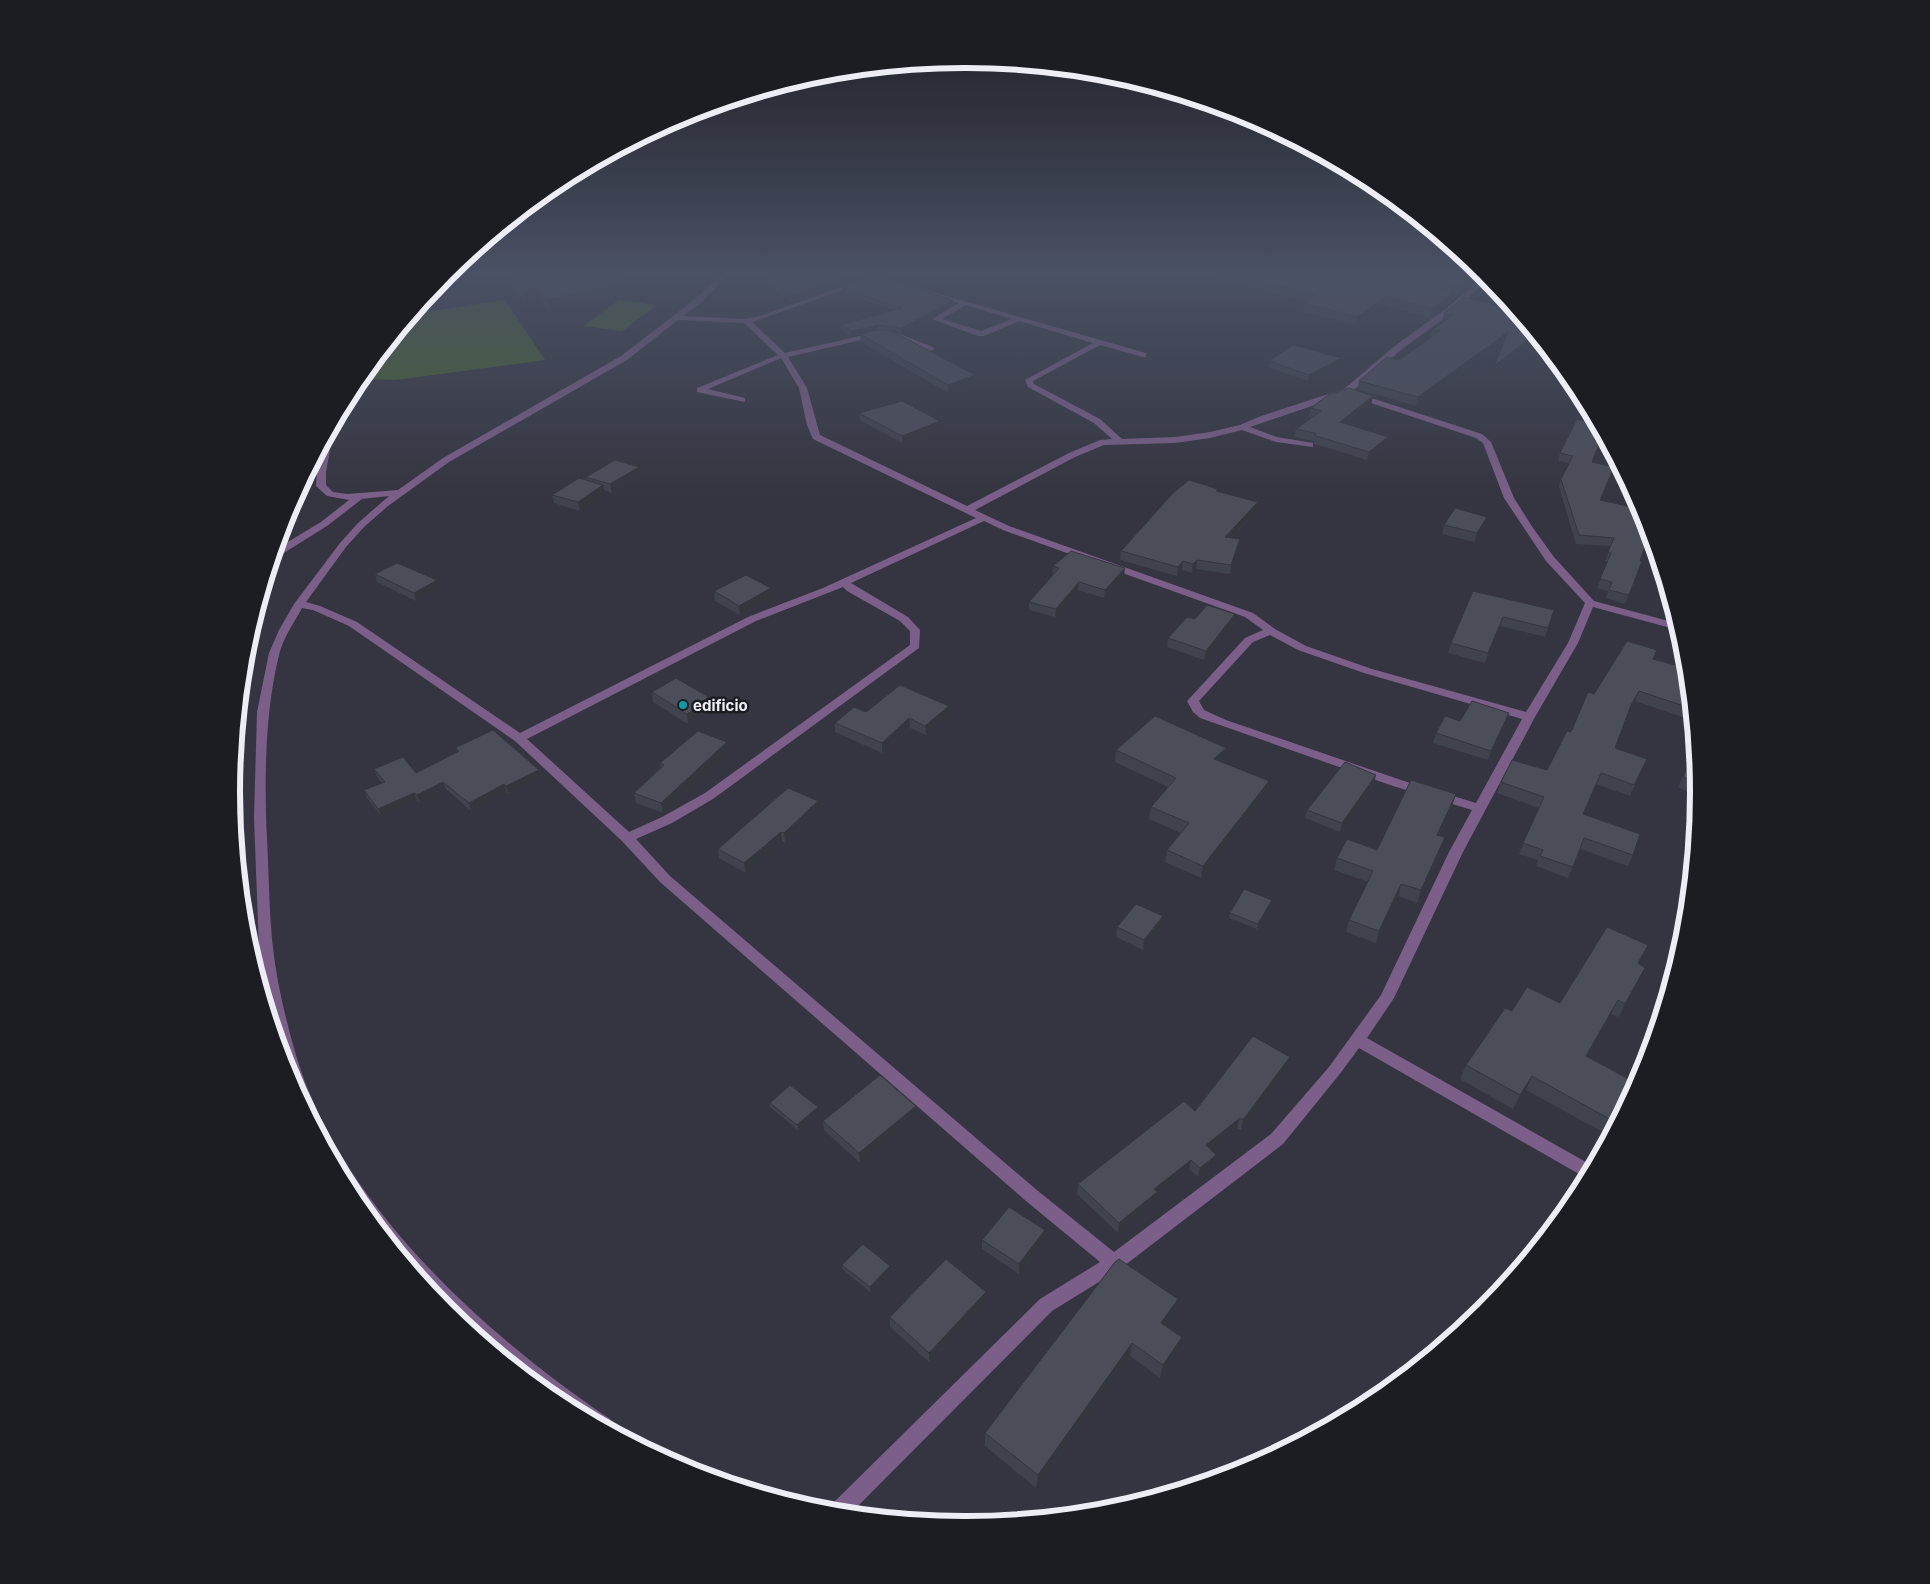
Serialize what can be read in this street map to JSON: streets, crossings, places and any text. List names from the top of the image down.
{
  "places": ["edificio"]
}
